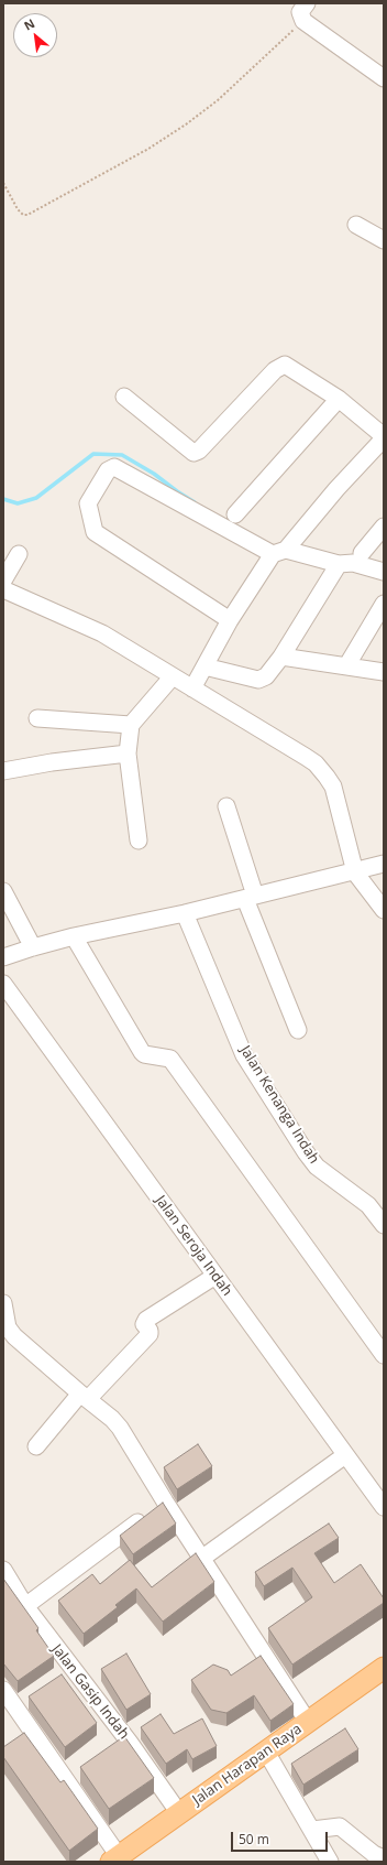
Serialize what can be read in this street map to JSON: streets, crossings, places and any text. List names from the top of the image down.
{
  "streets": {
    "main road": ["Jalan Harapan Raya"],
    "street": ["Jalan Kenanga Indah", "Jalan Seroja Indah", "Jalan Gasip Indah"]
  },
  "crossings": [
    ["Jalan Gasip Indah", "Jalan Harapan Raya"]
  ],
  "scale_bar": "50 m",
  "north": "top left"
}
